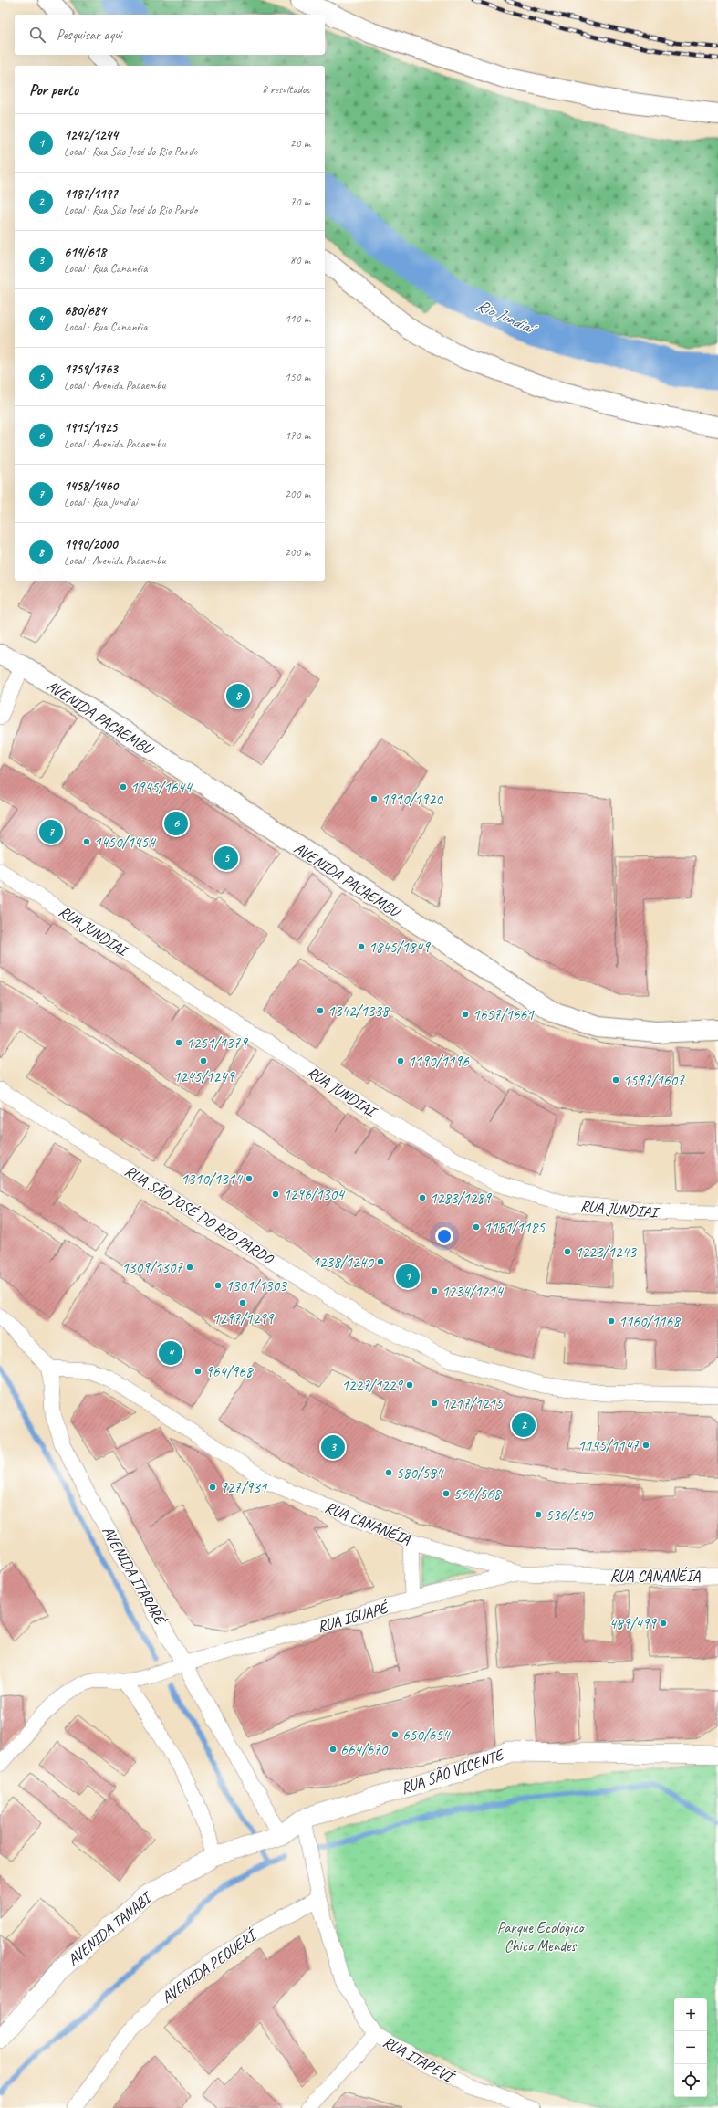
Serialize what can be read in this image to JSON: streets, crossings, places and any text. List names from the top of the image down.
{
  "streets": {
    "main road": ["AVENIDA PACAEMBU"],
    "street": [
      "RUA JUNDIAI",
      "RUA SÃO JOSÉ DO RIO PARDO",
      "RUA CANANÉIA",
      "AVENIDA ITARARÉ",
      "RUA IGUAPÉ",
      "RUA SÃO VICENTE",
      "AVENIDA TANABI",
      "AVENIDA PEQUERÍ",
      "RUA ITAPEVÍ"
    ]
  },
  "crossings": [
    ["RUA CANANÉIA", "AVENIDA ITARARÉ"],
    ["RUA CANANÉIA", "RUA IGUAPÉ"],
    ["AVENIDA ITARARÉ", "RUA IGUAPÉ"],
    ["AVENIDA ITARARÉ", "RUA SÃO VICENTE"],
    ["AVENIDA ITARARÉ", "AVENIDA TANABI"],
    ["RUA SÃO VICENTE", "AVENIDA TANABI"],
    ["RUA SÃO VICENTE", "RUA ITAPEVÍ"],
    ["AVENIDA PEQUERÍ", "RUA ITAPEVÍ"]
  ],
  "water": ["Rio Jundiaí"],
  "parks": ["Parque Ecológico Chico Mendes"],
  "places": [
    "1945/1644",
    "1910/1920",
    "1450/1454",
    "1845/1849",
    "1342/1338",
    "1657/1661",
    "1251/1379",
    "1245/1249",
    "1190/1196",
    "1597/1607",
    "1310/1314",
    "1296/1304",
    "1283/1289",
    "1181/1185",
    "1223/1243",
    "1238/1240",
    "1309/1307",
    "1301/1303",
    "1234/1214",
    "1297/1299",
    "1160/1168",
    "964/968",
    "1227/1229",
    "1217/1215",
    "1145/1147",
    "580/584",
    "927/931",
    "566/568",
    "536/540",
    "489/499",
    "650/654",
    "664/670"
  ],
  "page": {
    "search": "Pesquisar aqui",
    "heading": ["Por perto", "8 resultados"],
    "list": [
      {
        "mark": "1",
        "name": "1242/1244",
        "note": "Local · Rua São José do Rio Pardo",
        "value": "20 m"
      },
      {
        "mark": "2",
        "name": "1187/1197",
        "note": "Local · Rua São José do Rio Pardo",
        "value": "70 m"
      },
      {
        "mark": "3",
        "name": "614/618",
        "note": "Local · Rua Cananéia",
        "value": "80 m"
      },
      {
        "mark": "4",
        "name": "680/684",
        "note": "Local · Rua Cananéia",
        "value": "110 m"
      },
      {
        "mark": "5",
        "name": "1759/1763",
        "note": "Local · Avenida Pacaembu",
        "value": "150 m"
      },
      {
        "mark": "6",
        "name": "1915/1925",
        "note": "Local · Avenida Pacaembu",
        "value": "170 m"
      },
      {
        "mark": "7",
        "name": "1458/1460",
        "note": "Local · Rua Jundiai",
        "value": "200 m"
      },
      {
        "mark": "8",
        "name": "1990/2000",
        "note": "Local · Avenida Pacaembu",
        "value": "200 m"
      }
    ],
    "pins": [
      "8",
      "6",
      "7",
      "5",
      "1",
      "4",
      "2",
      "3"
    ],
    "map_buttons": ["+", "−"]
  }
}
